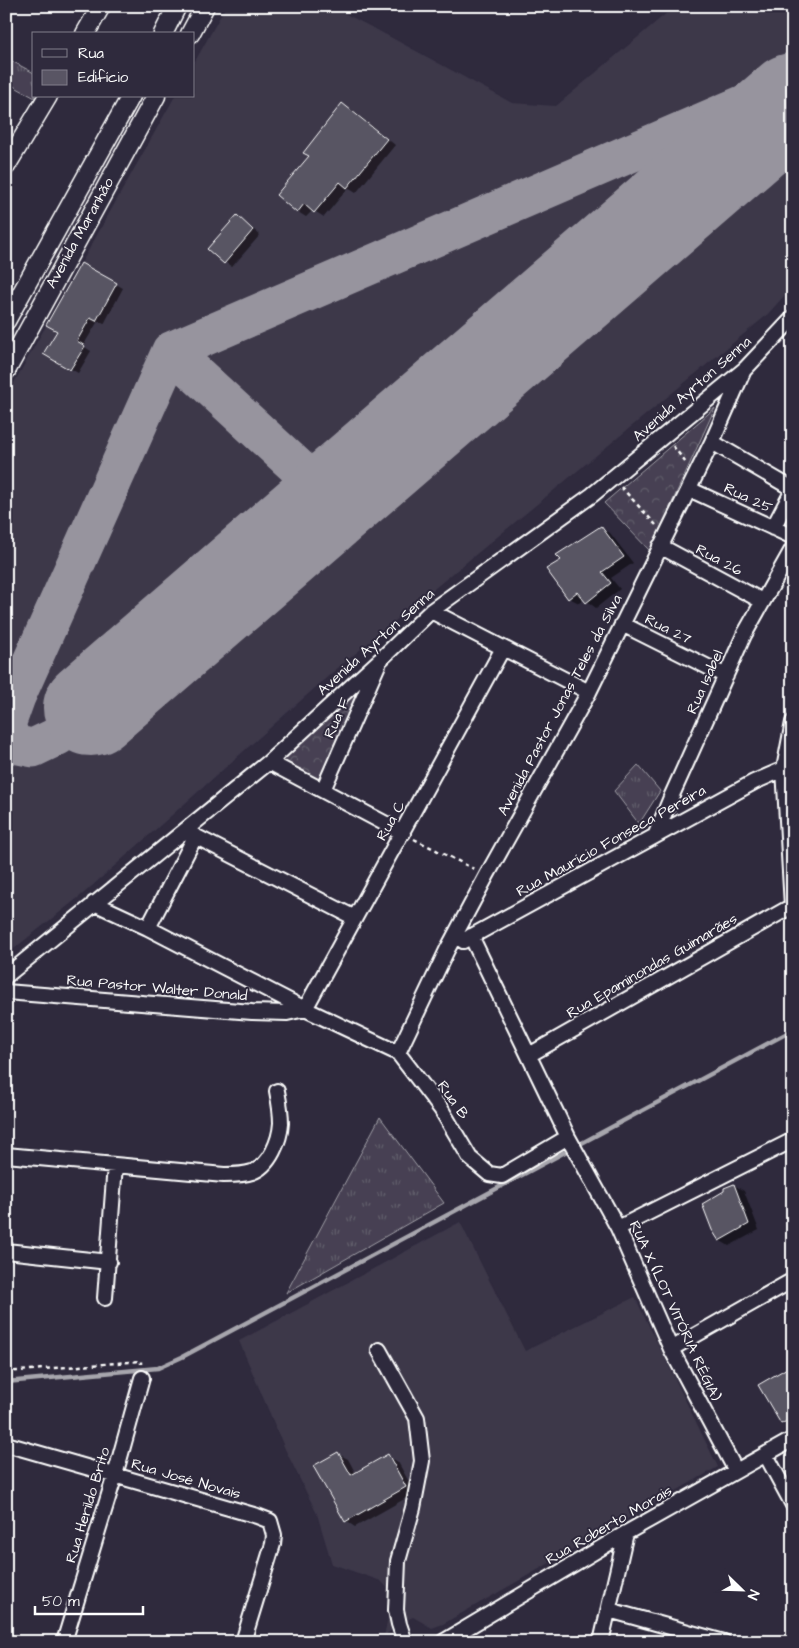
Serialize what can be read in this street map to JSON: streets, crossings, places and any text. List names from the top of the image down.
{
  "streets": {
    "main road": ["Avenida Maranhão"],
    "street": [
      "Avenida Ayrton Senna",
      "Rua 25",
      "Rua 26",
      "Rua 27",
      "Rua Isabel",
      "Avenida Pastor Jonas Teles da Silva",
      "Rua F",
      "Rua C",
      "Rua Maurício Fonseca Pereira",
      "Rua Epaminondas Guimarães",
      "Rua Pastor Walter Donald",
      "Rua B",
      "RUA X (LOT VITÓRIA RÉGIA)",
      "Rua José Novais",
      "Rua Herildo Brito",
      "Rua Roberto Morais"
    ]
  },
  "crossings": [
    ["Avenida Ayrton Senna", "Avenida Pastor Jonas Teles da Silva"],
    ["Avenida Ayrton Senna", "Rua F"],
    ["Avenida Ayrton Senna", "Rua B"],
    ["Rua 25", "Avenida Pastor Jonas Teles da Silva"],
    ["Rua 26", "Rua Isabel"],
    ["Rua 26", "Avenida Pastor Jonas Teles da Silva"],
    ["Rua 27", "Rua Isabel"],
    ["Rua 27", "Avenida Pastor Jonas Teles da Silva"],
    ["Rua Isabel", "Rua Maurício Fonseca Pereira"],
    ["Avenida Pastor Jonas Teles da Silva", "Rua Maurício Fonseca Pereira"],
    ["Avenida Pastor Jonas Teles da Silva", "Rua B"],
    ["Rua C", "Rua Pastor Walter Donald"],
    ["Rua C", "Rua B"],
    ["Rua Maurício Fonseca Pereira", "RUA X (LOT VITÓRIA RÉGIA)"],
    ["Rua Epaminondas Guimarães", "RUA X (LOT VITÓRIA RÉGIA)"],
    ["Rua Pastor Walter Donald", "Rua B"],
    ["Rua B", "RUA X (LOT VITÓRIA RÉGIA)"],
    ["RUA X (LOT VITÓRIA RÉGIA)", "Rua Roberto Morais"],
    ["Rua José Novais", "Rua Herildo Brito"]
  ],
  "legend": ["Rua", "Edifício"],
  "scale_bar": "50 m",
  "north": "bottom right"
}
